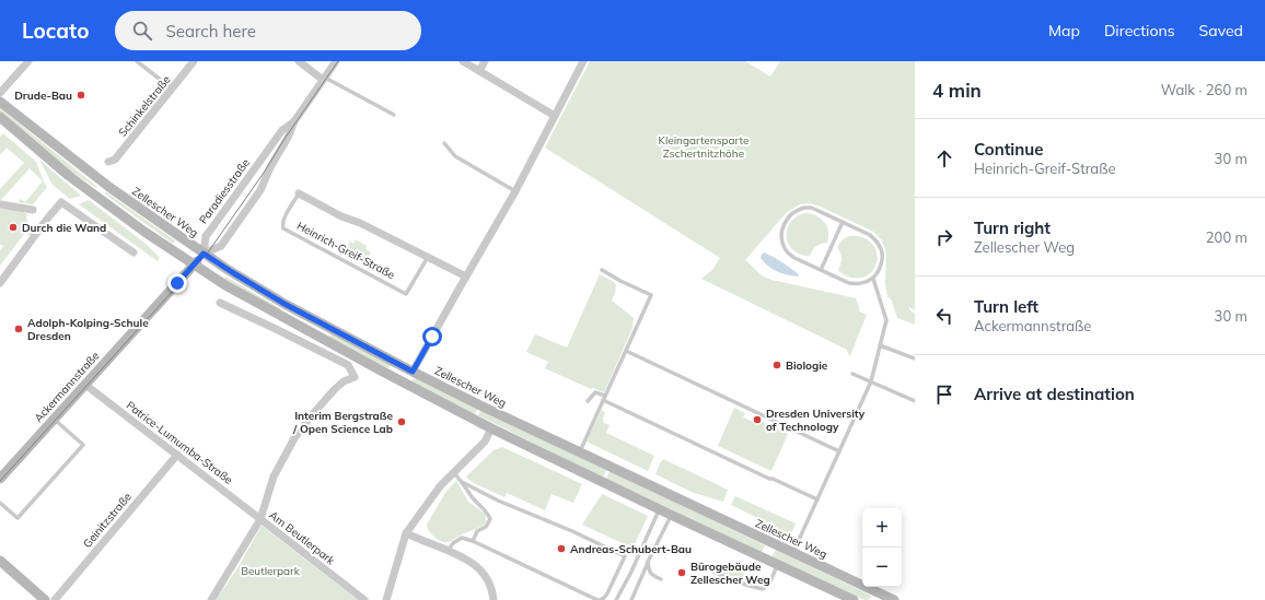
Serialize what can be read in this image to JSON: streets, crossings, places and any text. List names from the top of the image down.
{
  "streets": {
    "main road": ["Zellescher Weg", "Ackermannstraße"],
    "street": [
      "Schinkelstraße",
      "Paradiesstraße",
      "Heinrich-Greif-Straße",
      "Patrice-Lumumba-Straße",
      "Geinitzstraße",
      "Am Beutlerpark"
    ]
  },
  "crossings": [
    ["Paradiesstraße", "Zellescher Weg"],
    ["Paradiesstraße", "Ackermannstraße"],
    ["Zellescher Weg", "Ackermannstraße"],
    ["Ackermannstraße", "Patrice-Lumumba-Straße"],
    ["Patrice-Lumumba-Straße", "Geinitzstraße"],
    ["Patrice-Lumumba-Straße", "Am Beutlerpark"]
  ],
  "parks": ["Kleingartensparte Zschertnitzhöhe", "Beutlerpark"],
  "places": [
    "Drude-Bau",
    "Durch die Wand",
    "Adolph-Kolping-Schule Dresden",
    "Biologie",
    "Dresden University of Technology",
    "Interim Bergstraße / Open Science Lab",
    "Andreas-Schubert-Bau",
    "Bürogebäude Zellescher Weg"
  ],
  "page": {
    "header": "Locato",
    "search": "Search here",
    "nav": ["Map", "Directions", "Saved"],
    "heading": ["4 min", "Walk · 260 m"],
    "list": [
      ["Continue", "Heinrich-Greif-Straße", "30 m"],
      ["Turn right", "Zellescher Weg", "200 m"],
      ["Turn left", "Ackermannstraße", "30 m"],
      "Arrive at destination"
    ],
    "map_buttons": ["+", "−"]
  }
}
